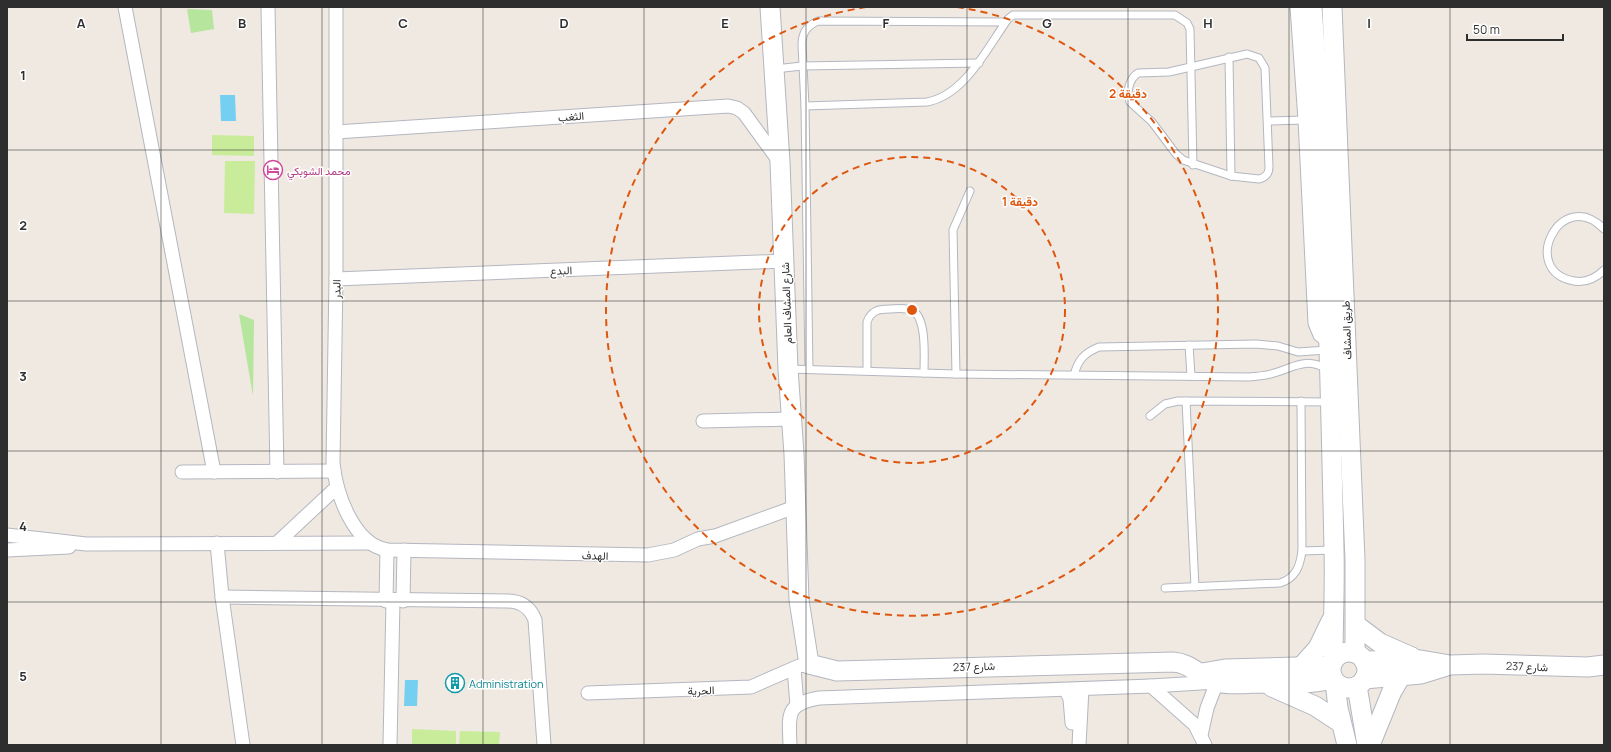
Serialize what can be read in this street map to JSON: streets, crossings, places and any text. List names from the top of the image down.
{
  "streets": {
    "street": [
      "الثغب",
      "البدع",
      "البدر",
      "شارع المشاف العام",
      "طريق المشاف",
      "الهدف",
      "شارع 237",
      "الحرية"
    ]
  },
  "crossings": [
    ["الثغب", "البدر"],
    ["الثغب", "شارع المشاف العام"],
    ["البدع", "البدر"],
    ["البدع", "شارع المشاف العام"],
    ["شارع المشاف العام", "الهدف"],
    ["شارع المشاف العام", "شارع 237"],
    ["شارع المشاف العام", "الحرية"],
    ["طريق المشاف", "شارع 237"],
    ["شارع 237", "الحرية"]
  ],
  "places": {
    "hotel": ["محمد الشوبكي"],
    "building": ["Administration"]
  },
  "scale_bar": "50 m",
  "grid": {
    "columns": [
      "A",
      "B",
      "C",
      "D",
      "E",
      "F",
      "G",
      "H",
      "I"
    ],
    "rows": [
      "1",
      "2",
      "3",
      "4",
      "5"
    ]
  },
  "rings": ["2 دقيقة", "1 دقيقة"]
}
